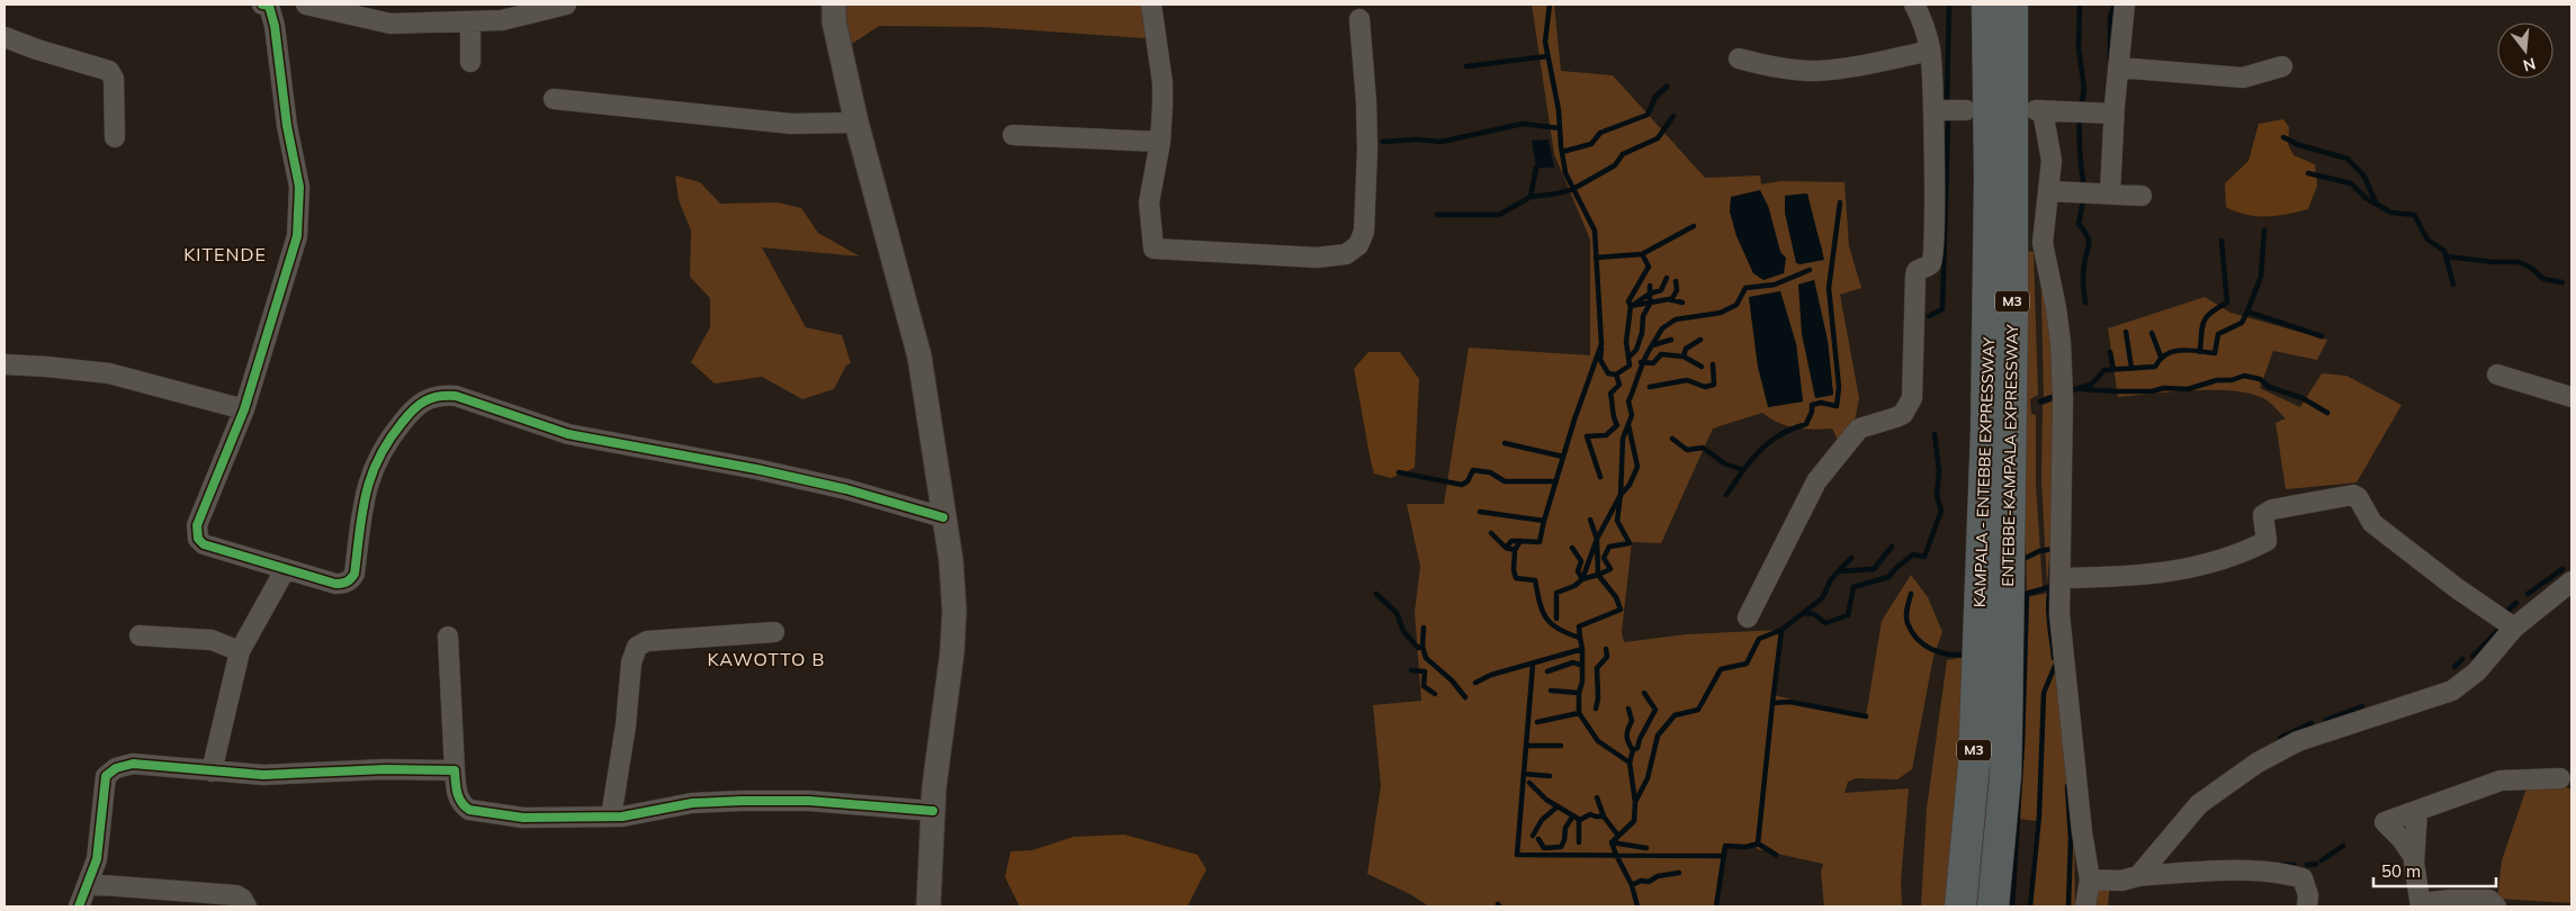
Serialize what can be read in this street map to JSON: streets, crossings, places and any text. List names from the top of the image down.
{
  "streets": {
    "highway": ["M3", "ENTEBBE-KAMPALA EXPRESSWAY", "KAMPALA - ENTEBBE EXPRESSWAY"]
  },
  "districts": ["KITENDE", "KAWOTTO B"],
  "scale_bar": "50 m",
  "north": "bottom"
}
